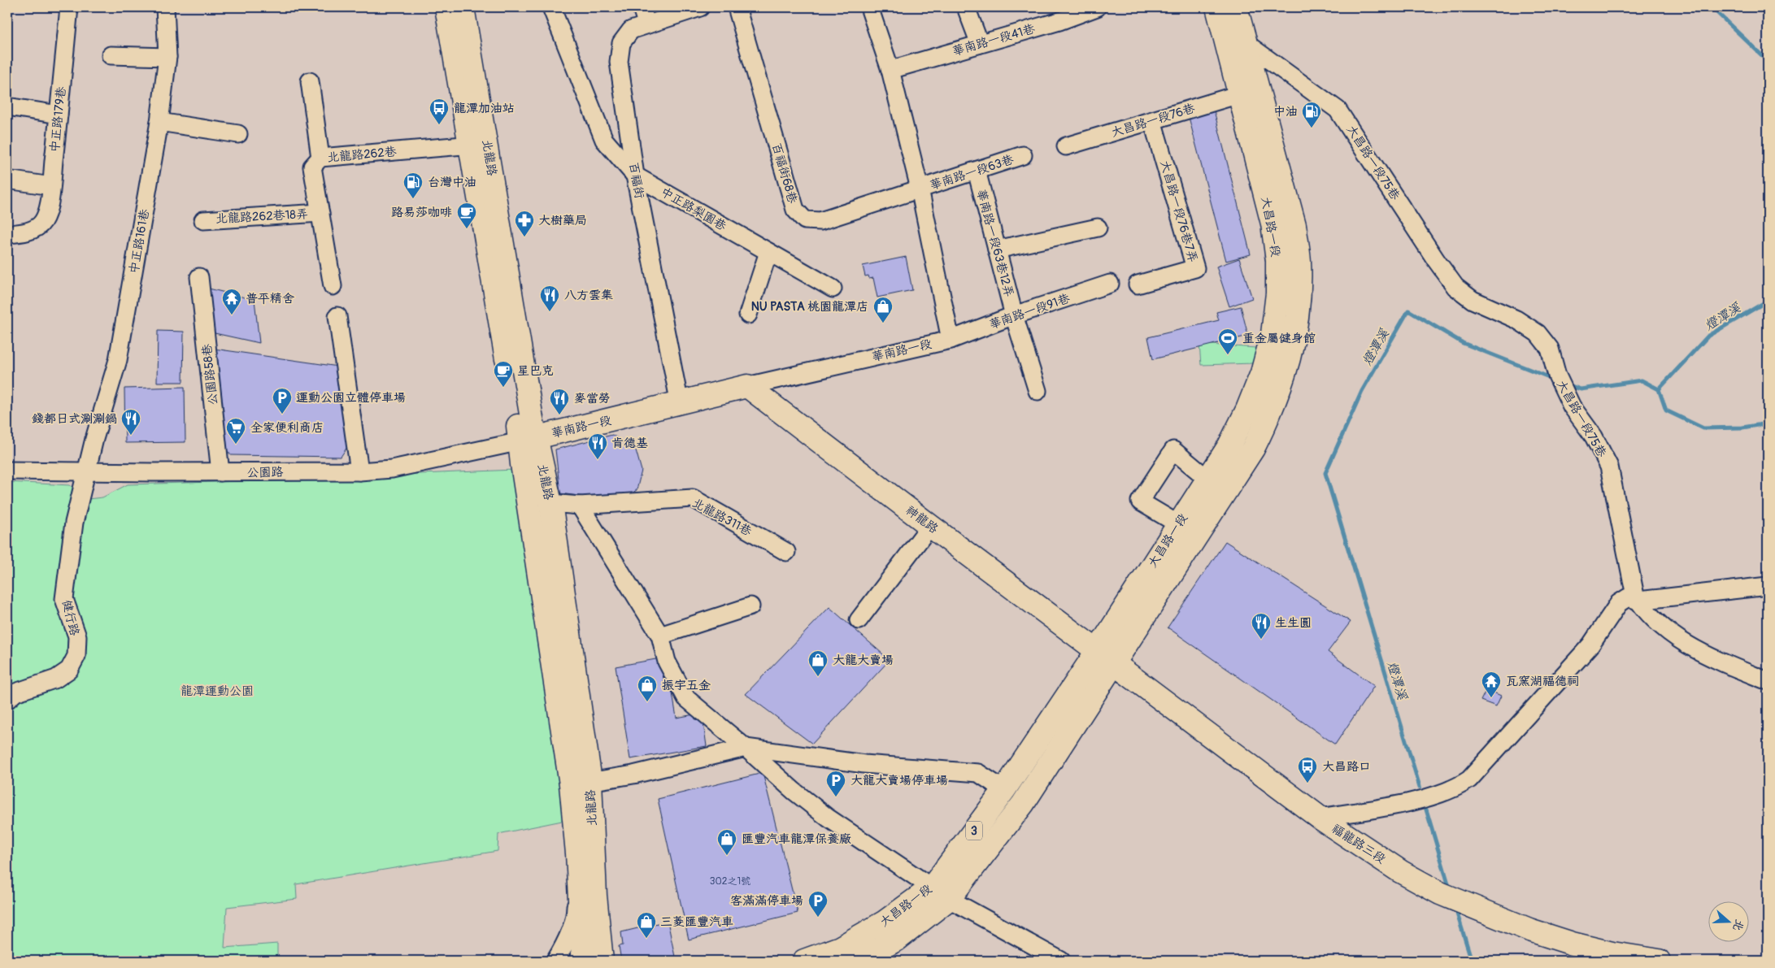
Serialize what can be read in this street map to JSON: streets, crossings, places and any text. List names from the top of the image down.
{
  "streets": {
    "main road": [
      "北龍路",
      "大昌路一段",
      "華南路一段",
      "神龍路",
      "3",
      "福龍路三段"
    ],
    "street": [
      "華南路一段41巷",
      "中正路179巷",
      "大昌路一段76巷",
      "北龍路262巷",
      "大昌路一段75巷",
      "華南路一段63巷",
      "百福街68巷",
      "百福街",
      "中正路梨園巷",
      "大昌路一段76巷7弄",
      "北龍路262巷18弄",
      "中正路161巷",
      "華南路一段63巷12弄",
      "華南路一段91巷",
      "公園路58巷",
      "公園路",
      "北龍路311巷",
      "健行路"
    ]
  },
  "crossings": [
    ["大昌路一段76巷", "大昌路一段76巷7弄"],
    ["大昌路一段76巷", "大昌路一段"],
    ["北龍路262巷", "北龍路"],
    ["北龍路262巷", "北龍路262巷18弄"],
    ["北龍路", "華南路一段"],
    ["北龍路", "公園路"],
    ["北龍路", "北龍路311巷"],
    ["大昌路一段75巷", "大昌路一段"],
    ["華南路一段63巷", "百福街68巷"],
    ["華南路一段63巷", "華南路一段63巷12弄"],
    ["百福街", "中正路梨園巷"],
    ["百福街", "華南路一段"],
    ["大昌路一段", "神龍路"],
    ["大昌路一段", "福龍路三段"],
    ["中正路161巷", "公園路"],
    ["中正路161巷", "健行路"],
    ["華南路一段63巷12弄", "華南路一段91巷"],
    ["華南路一段91巷", "華南路一段"],
    ["華南路一段", "公園路"],
    ["華南路一段", "神龍路"],
    ["公園路58巷", "公園路"],
    ["公園路", "健行路"],
    ["神龍路", "福龍路三段"]
  ],
  "water": ["燈潭溪"],
  "parks": ["龍潭運動公園"],
  "places": {
    "bus stop": ["龍潭加油站", "大昌路口"],
    "fuel station": ["中油", "台灣中油"],
    "cafe": ["路易莎咖啡", "星巴克"],
    "pharmacy": ["大樹藥局"],
    "restaurant": [
      "八方雲集",
      "麥當勞",
      "錢都日式涮涮鍋",
      "肯德基",
      "生生圓"
    ],
    "temple": ["普平精舍", "瓦窯湖福德祠"],
    "shop": [
      "NU PASTA 桃園龍潭店",
      "大龍大賣場",
      "振宇五金",
      "匯豐汽車龍潭保養廠",
      "三菱匯豐汽車"
    ],
    "sports": ["重金屬健身館"],
    "parking": ["運動公園立體停車場", "大龍大賣場停車場", "客滿滿停車場"],
    "supermarket": ["全家便利商店"]
  },
  "house_numbers": ["302之1號"],
  "north": "right"
}
